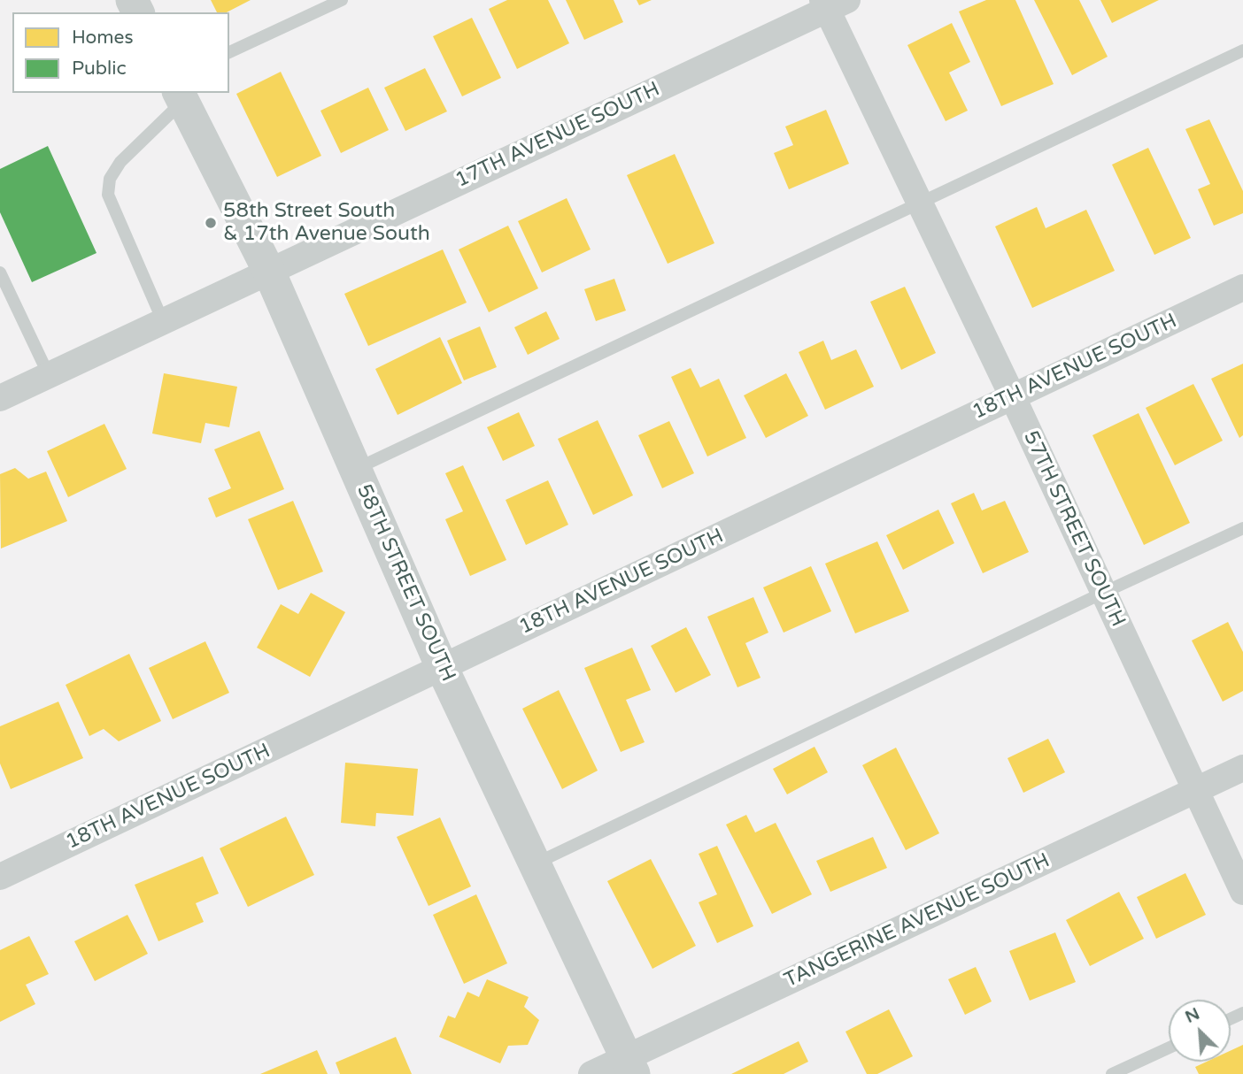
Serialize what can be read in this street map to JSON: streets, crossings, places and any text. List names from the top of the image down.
{
  "streets": {
    "street": [
      "17TH AVENUE SOUTH",
      "18TH AVENUE SOUTH",
      "57TH STREET SOUTH",
      "58TH STREET SOUTH",
      "TANGERINE AVENUE SOUTH"
    ]
  },
  "crossings": [
    ["17TH AVENUE SOUTH", "57TH STREET SOUTH"],
    ["17TH AVENUE SOUTH", "58TH STREET SOUTH"],
    ["18TH AVENUE SOUTH", "57TH STREET SOUTH"],
    ["18TH AVENUE SOUTH", "58TH STREET SOUTH"],
    ["57TH STREET SOUTH", "TANGERINE AVENUE SOUTH"],
    ["58TH STREET SOUTH", "TANGERINE AVENUE SOUTH"]
  ],
  "places": ["58th Street South & 17th Avenue South"],
  "legend": ["Homes", "Public"],
  "north": "top left"
}
